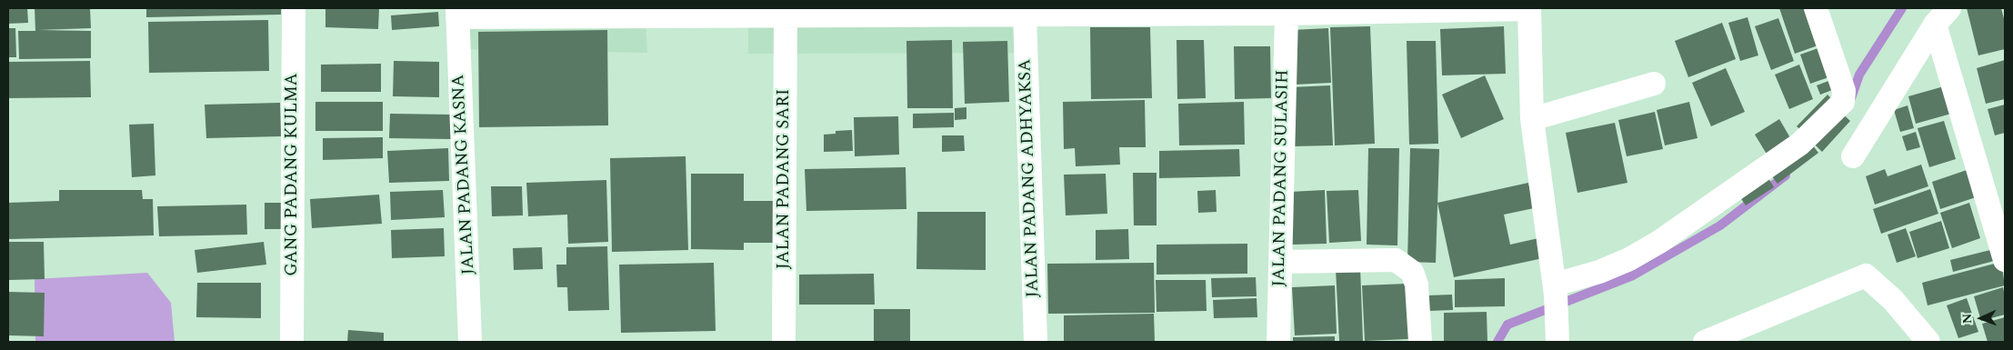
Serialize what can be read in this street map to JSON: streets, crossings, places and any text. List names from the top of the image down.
{
  "streets": {
    "street": [
      "GANG PADANG KULMA",
      "JALAN PADANG KASNA",
      "JALAN PADANG ADHYAKSA",
      "JALAN PADANG SULASIH",
      "JALAN PADANG SARI"
    ]
  },
  "north": "left"
}
